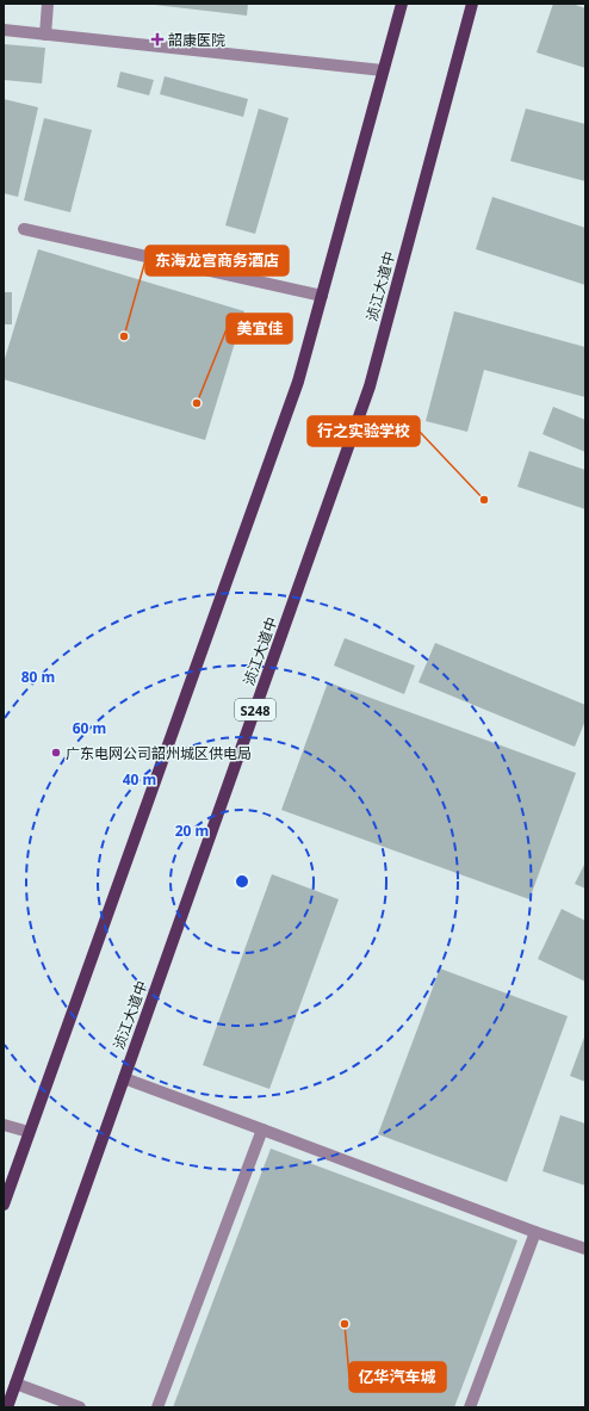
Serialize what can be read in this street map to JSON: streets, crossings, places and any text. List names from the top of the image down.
{
  "streets": {
    "main road": ["浈江大道中", "S248"]
  },
  "places": {
    "health": ["韶康医院"],
    "other": [
      "东海龙宫商务酒店",
      "美宜佳",
      "行之实验学校",
      "广东电网公司韶州城区供电局",
      "亿华汽车城"
    ]
  },
  "rings": [
    "80 m",
    "60 m",
    "40 m",
    "20 m"
  ]
}
